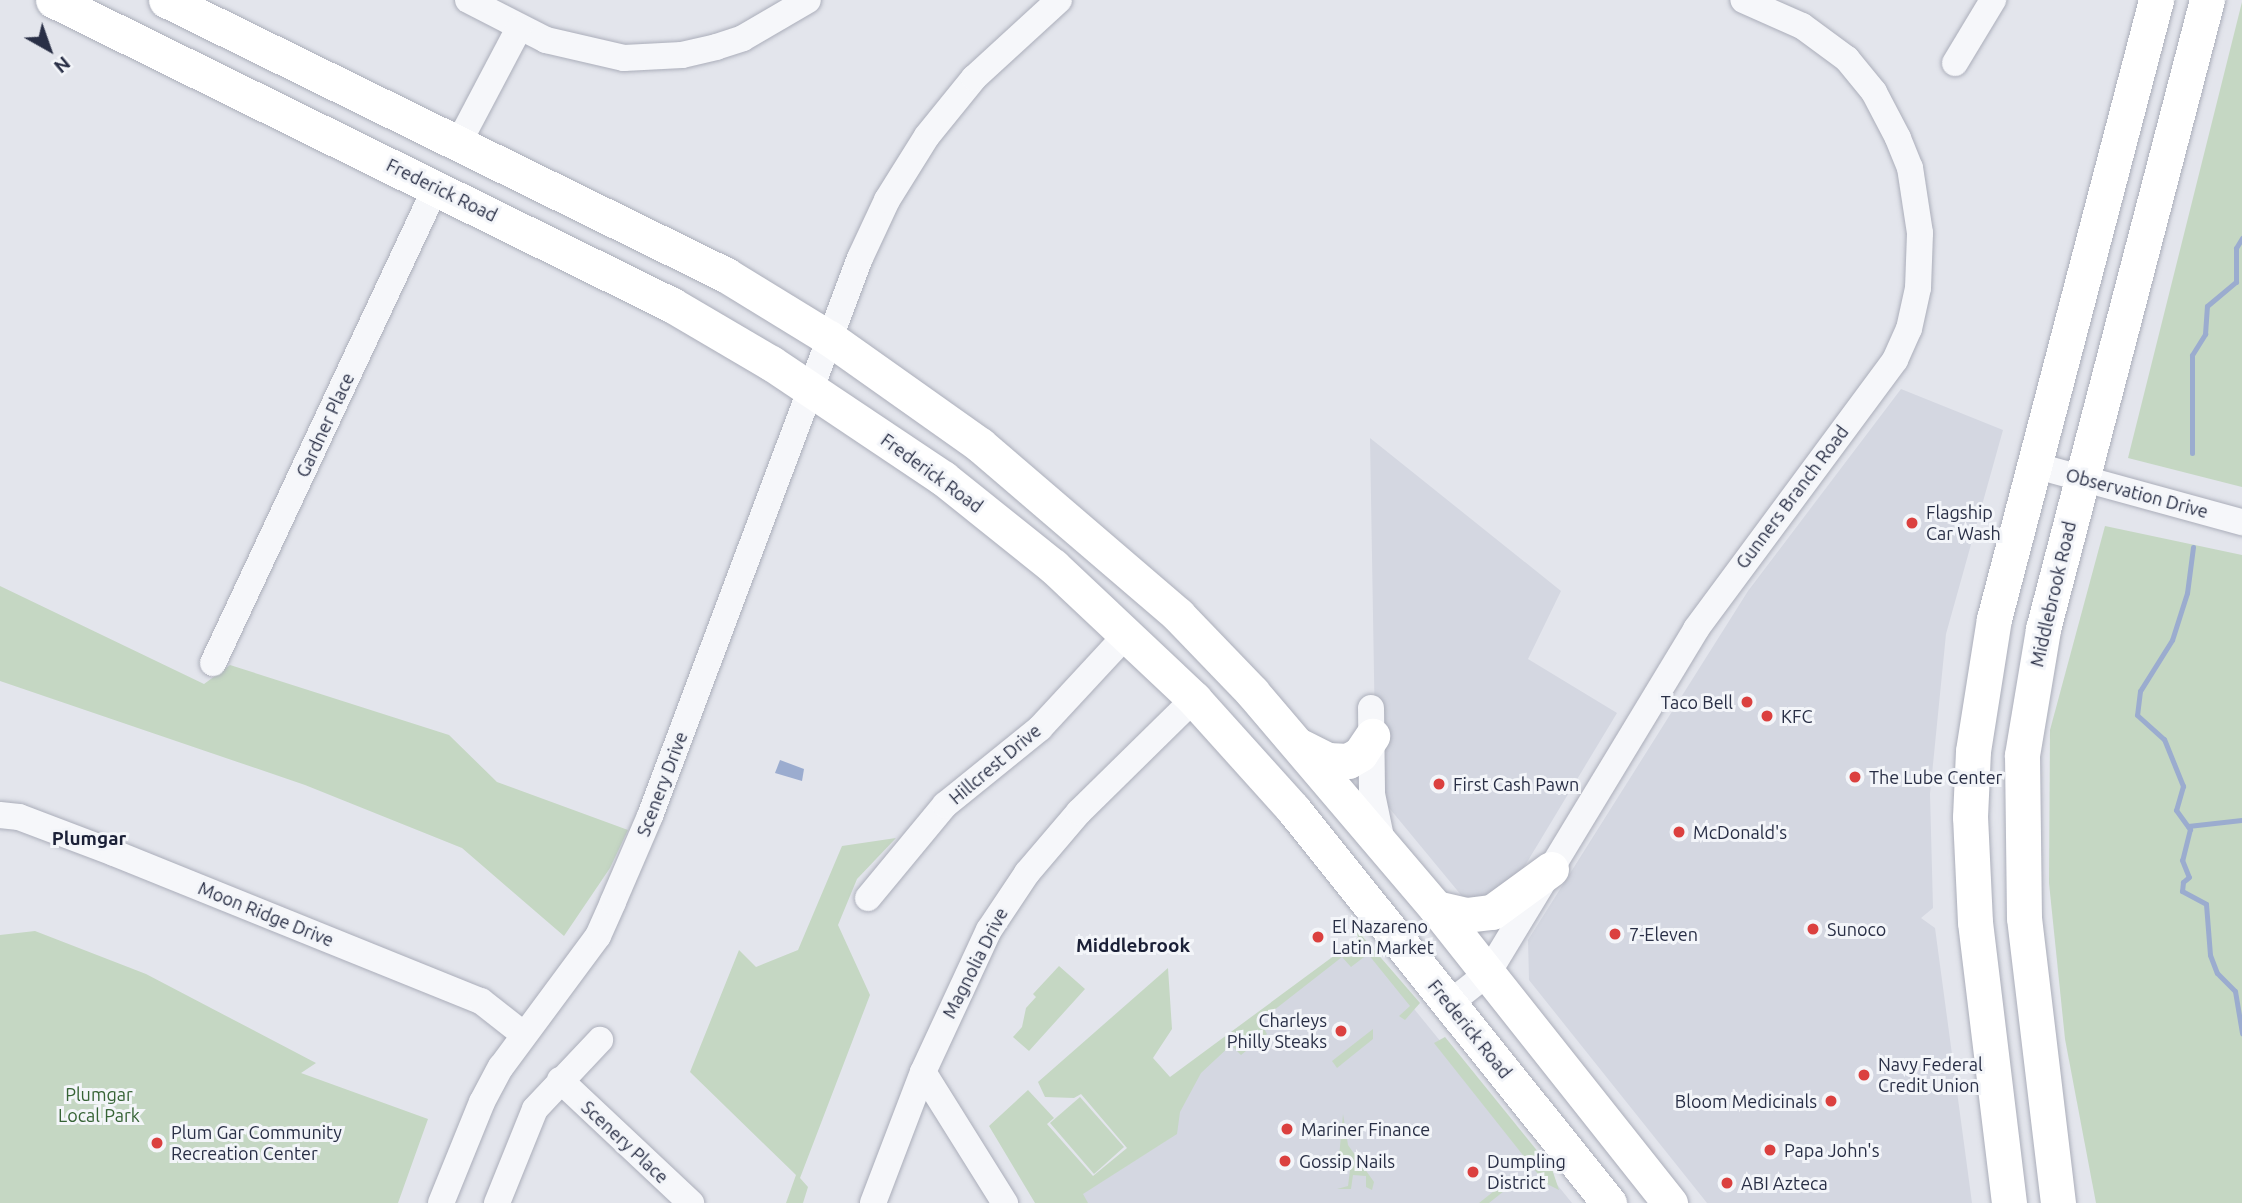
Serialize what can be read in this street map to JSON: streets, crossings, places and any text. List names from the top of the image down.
{
  "streets": {
    "main road": ["Frederick Road", "Middlebrook Road"],
    "street": [
      "Gardner Place",
      "Observation Drive",
      "Gunners Branch Road",
      "Hillcrest Drive",
      "Scenery Drive",
      "Moon Ridge Drive",
      "Magnolia Drive",
      "Scenery Place"
    ]
  },
  "crossings": [
    ["Frederick Road", "Gardner Place"],
    ["Frederick Road", "Gunners Branch Road"],
    ["Frederick Road", "Hillcrest Drive"],
    ["Frederick Road", "Scenery Drive"],
    ["Frederick Road", "Magnolia Drive"],
    ["Observation Drive", "Middlebrook Road"],
    ["Scenery Drive", "Moon Ridge Drive"]
  ],
  "districts": ["Plumgar", "Middlebrook"],
  "parks": ["Plumgar Local Park"],
  "places": [
    "Flagship Car Wash",
    "Taco Bell",
    "KFC",
    "The Lube Center",
    "First Cash Pawn",
    "McDonald's",
    "Sunoco",
    "7-Eleven",
    "El Nazareno Latin Market",
    "Charleys Philly Steaks",
    "Navy Federal Credit Union",
    "Bloom Medicinals",
    "Mariner Finance",
    "Plum Gar Community Recreation Center",
    "Papa John's",
    "Gossip Nails",
    "Dumpling District",
    "ABI Azteca"
  ],
  "north": "bottom right"
}
